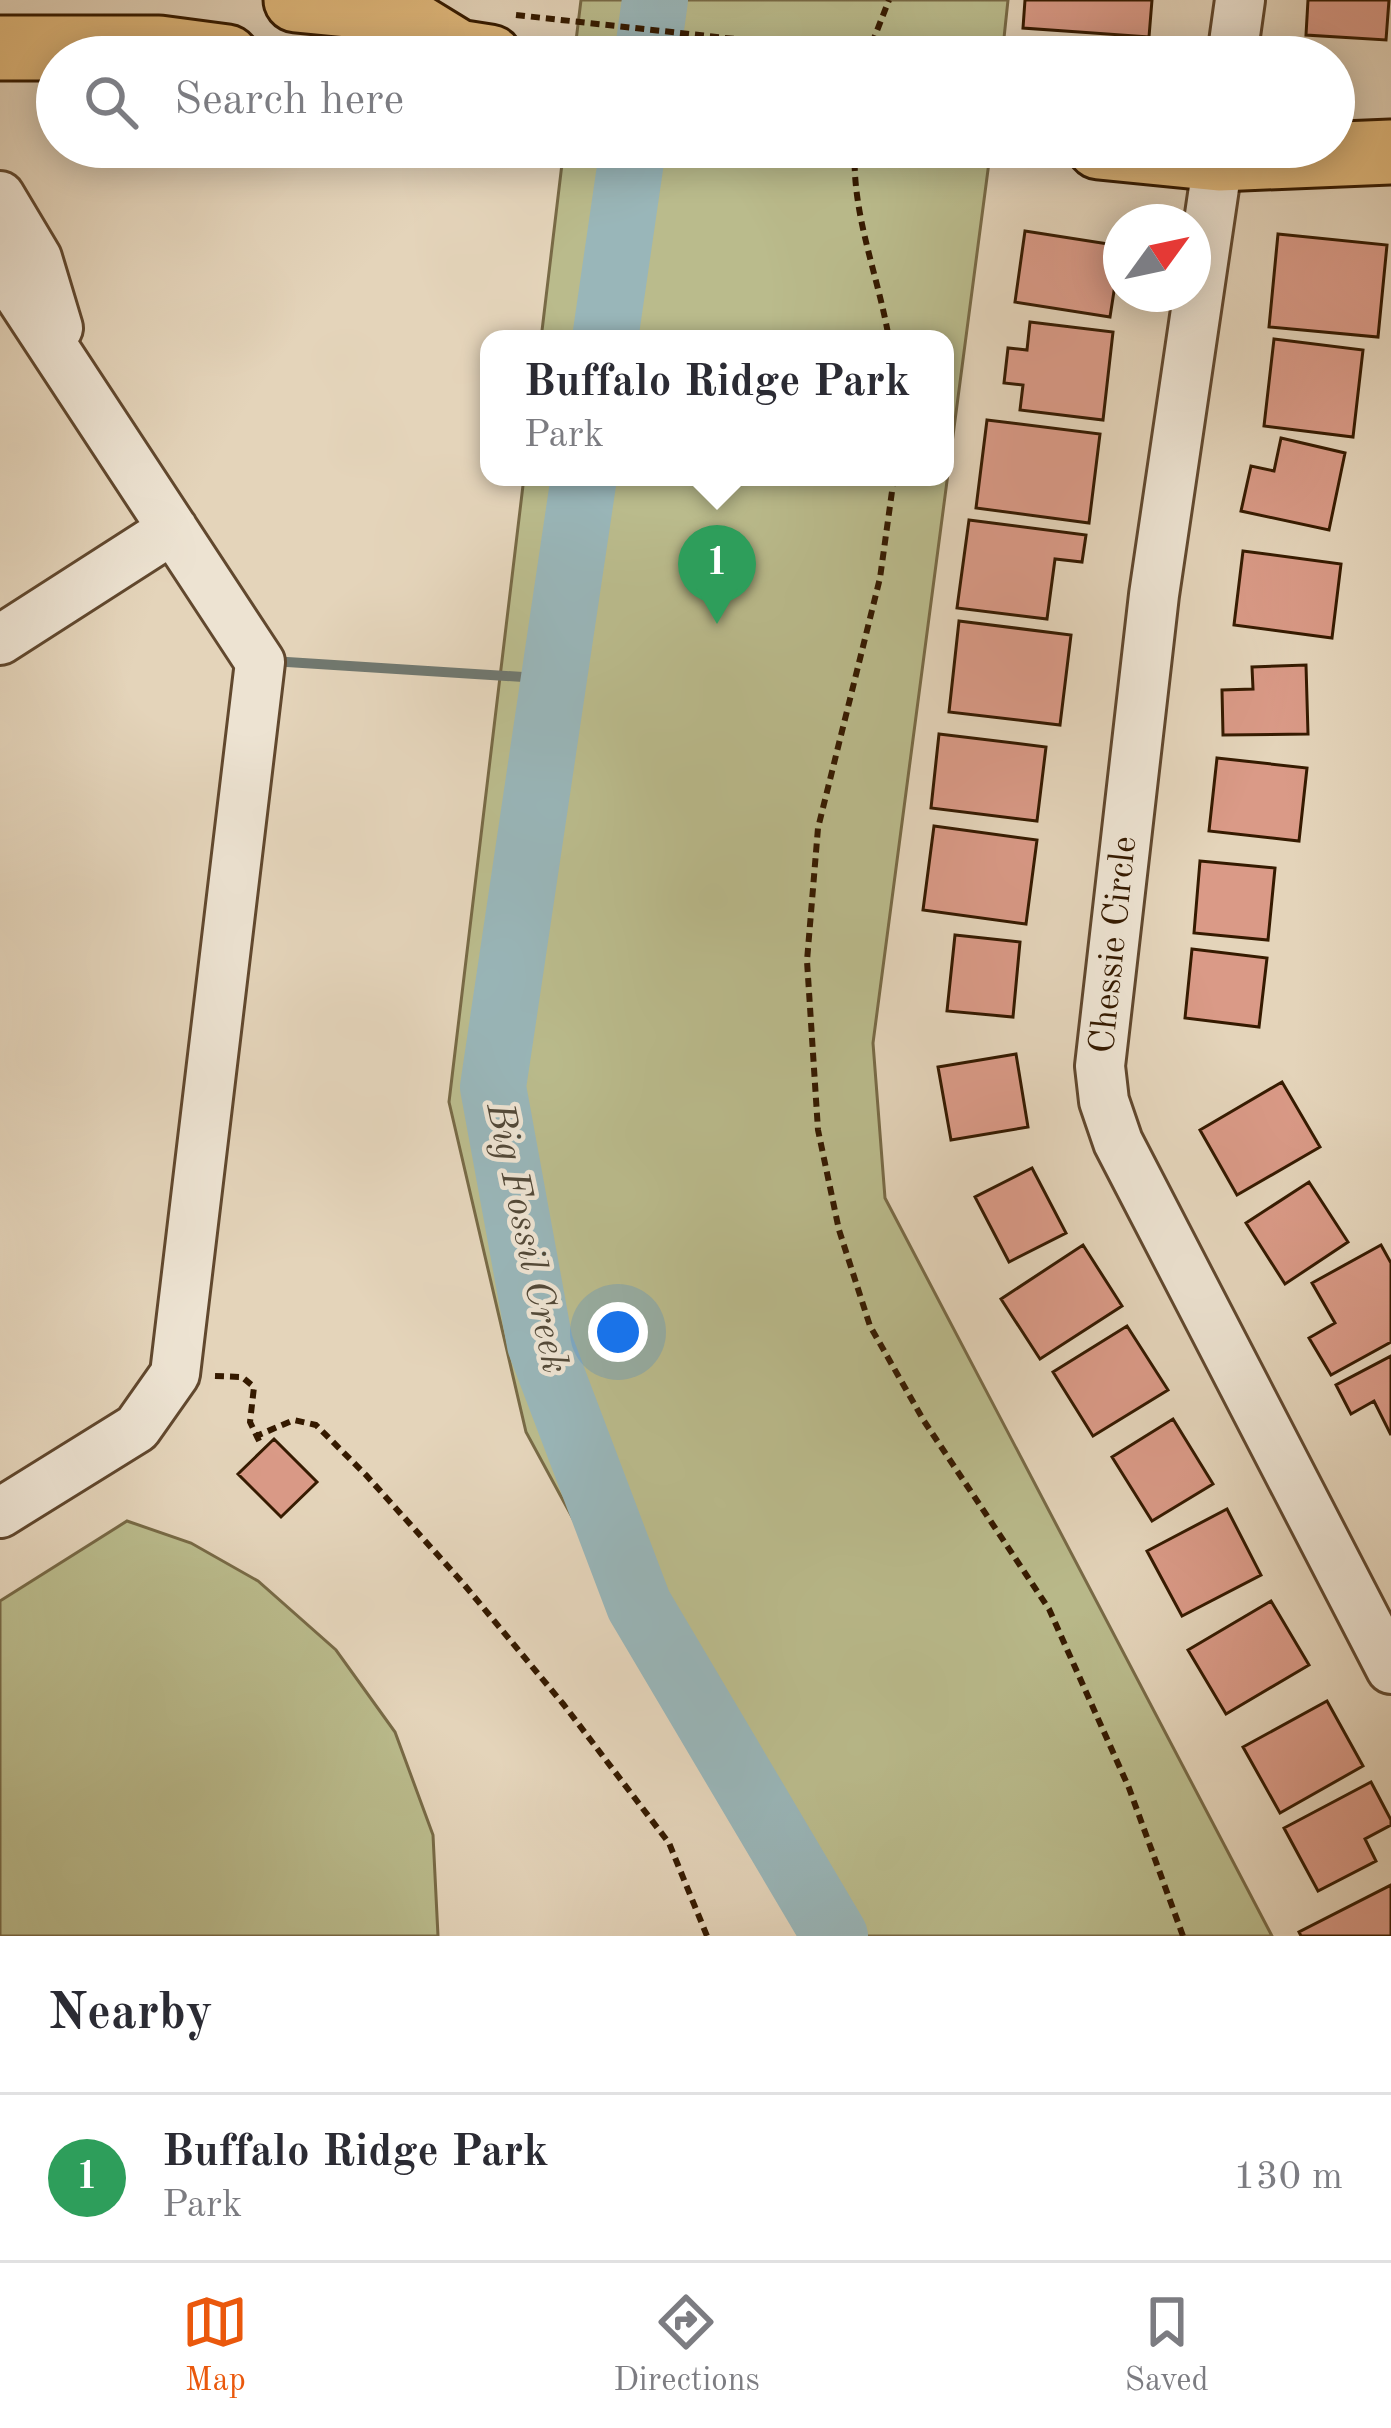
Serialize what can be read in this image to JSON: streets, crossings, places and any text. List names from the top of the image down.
{
  "streets": {
    "street": ["Chessie Circle"]
  },
  "water": ["Big Fossil Creek"],
  "north": "top right",
  "page": {
    "search": "Search here",
    "popup": ["Buffalo Ridge Park", "Park"],
    "pins": "1",
    "heading": "Nearby",
    "list": [
      {
        "mark": "1",
        "name": "Buffalo Ridge Park",
        "note": "Park",
        "value": "130 m"
      }
    ],
    "nav": ["Map", "Directions", "Saved"]
  }
}
